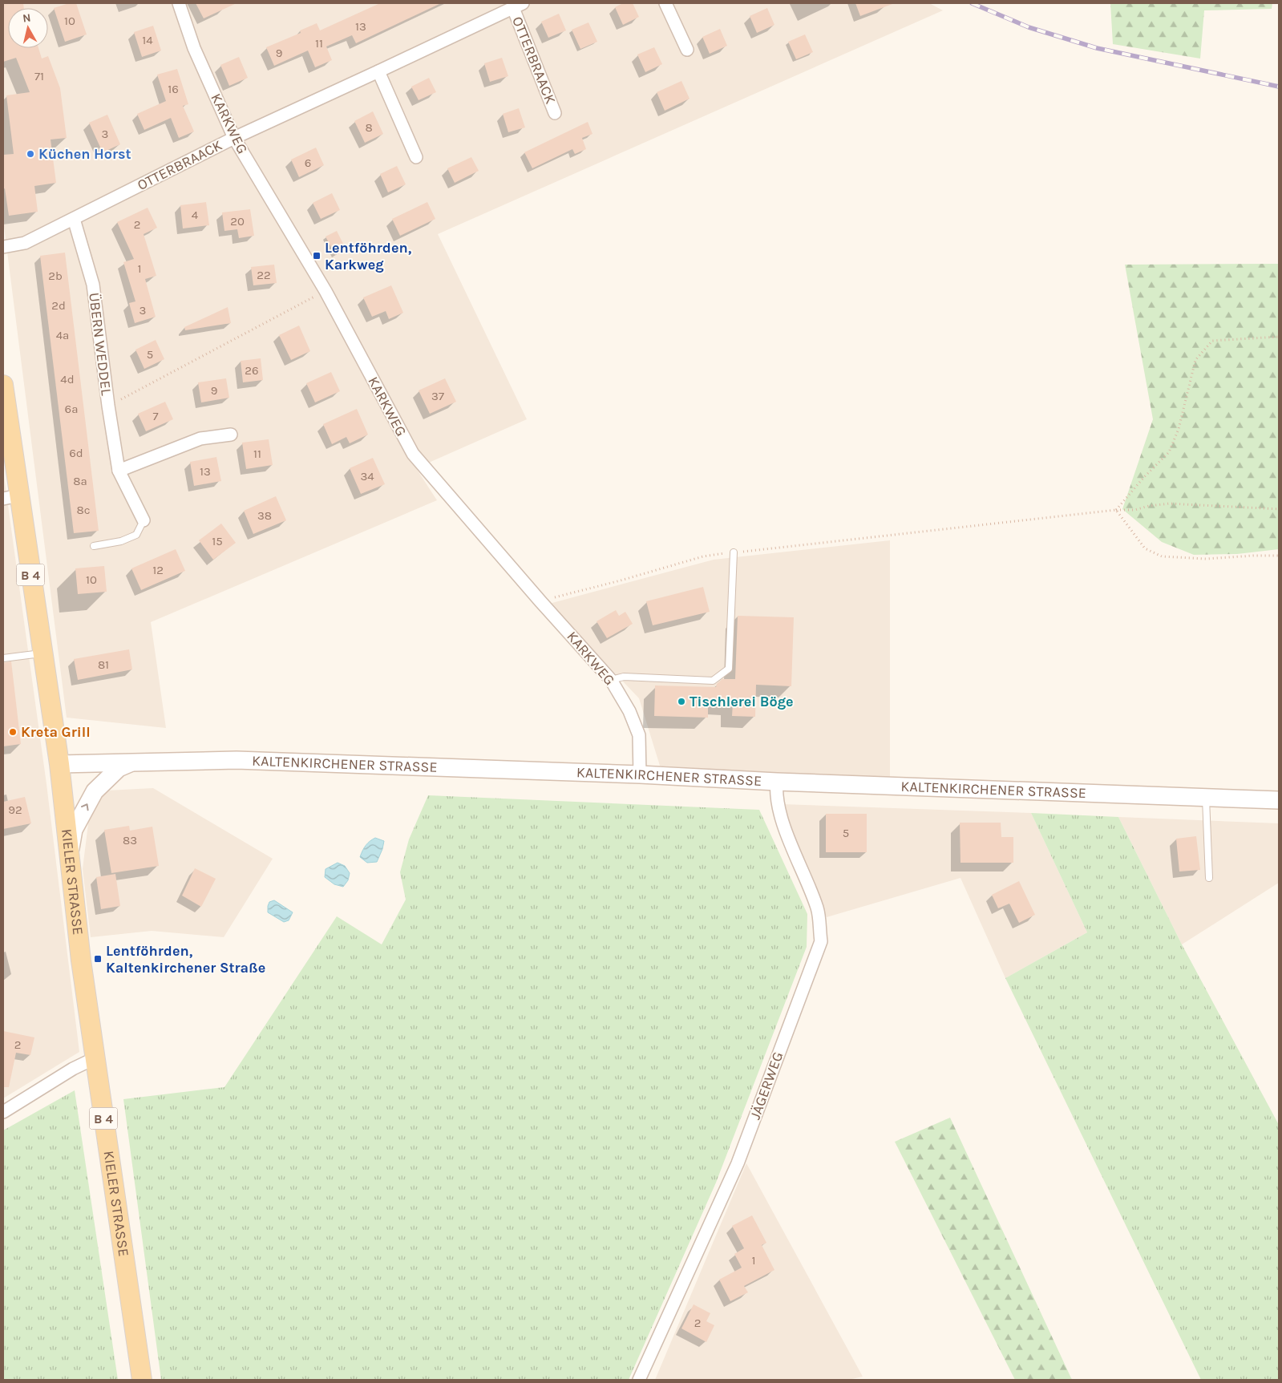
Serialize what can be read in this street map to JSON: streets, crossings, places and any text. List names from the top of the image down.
{
  "streets": {
    "main road": ["B 4", "KALTENKIRCHENER STRASSE", "KIELER STRASSE"],
    "street": [
      "OTTERBRAACK",
      "KARKWEG",
      "ÜBERN WEDDEL",
      "JÄGERWEG"
    ]
  },
  "crossings": [
    ["OTTERBRAACK", "KARKWEG"],
    ["OTTERBRAACK", "ÜBERN WEDDEL"],
    ["KARKWEG", "KALTENKIRCHENER STRASSE"],
    ["KALTENKIRCHENER STRASSE", "KIELER STRASSE"],
    ["KALTENKIRCHENER STRASSE", "JÄGERWEG"]
  ],
  "places": {
    "other": ["Küchen Horst", "Tischlerei Böge", "Kreta Grill"],
    "transit": ["Lentföhrden, Karkweg", "Lentföhrden, Kaltenkirchener Straße"]
  },
  "house_numbers": [
    "10",
    "13",
    "14",
    "11",
    "9",
    "71",
    "16",
    "8",
    "3",
    "6",
    "4",
    "20",
    "2",
    "1",
    "22",
    "2b",
    "2d",
    "3",
    "4a",
    "5",
    "26",
    "4d",
    "9",
    "37",
    "6a",
    "7",
    "6d",
    "11",
    "13",
    "34",
    "8a",
    "8c",
    "38",
    "15",
    "12",
    "10",
    "81",
    "92",
    "5",
    "83",
    "2",
    "1",
    "2"
  ],
  "north": "top"
}
